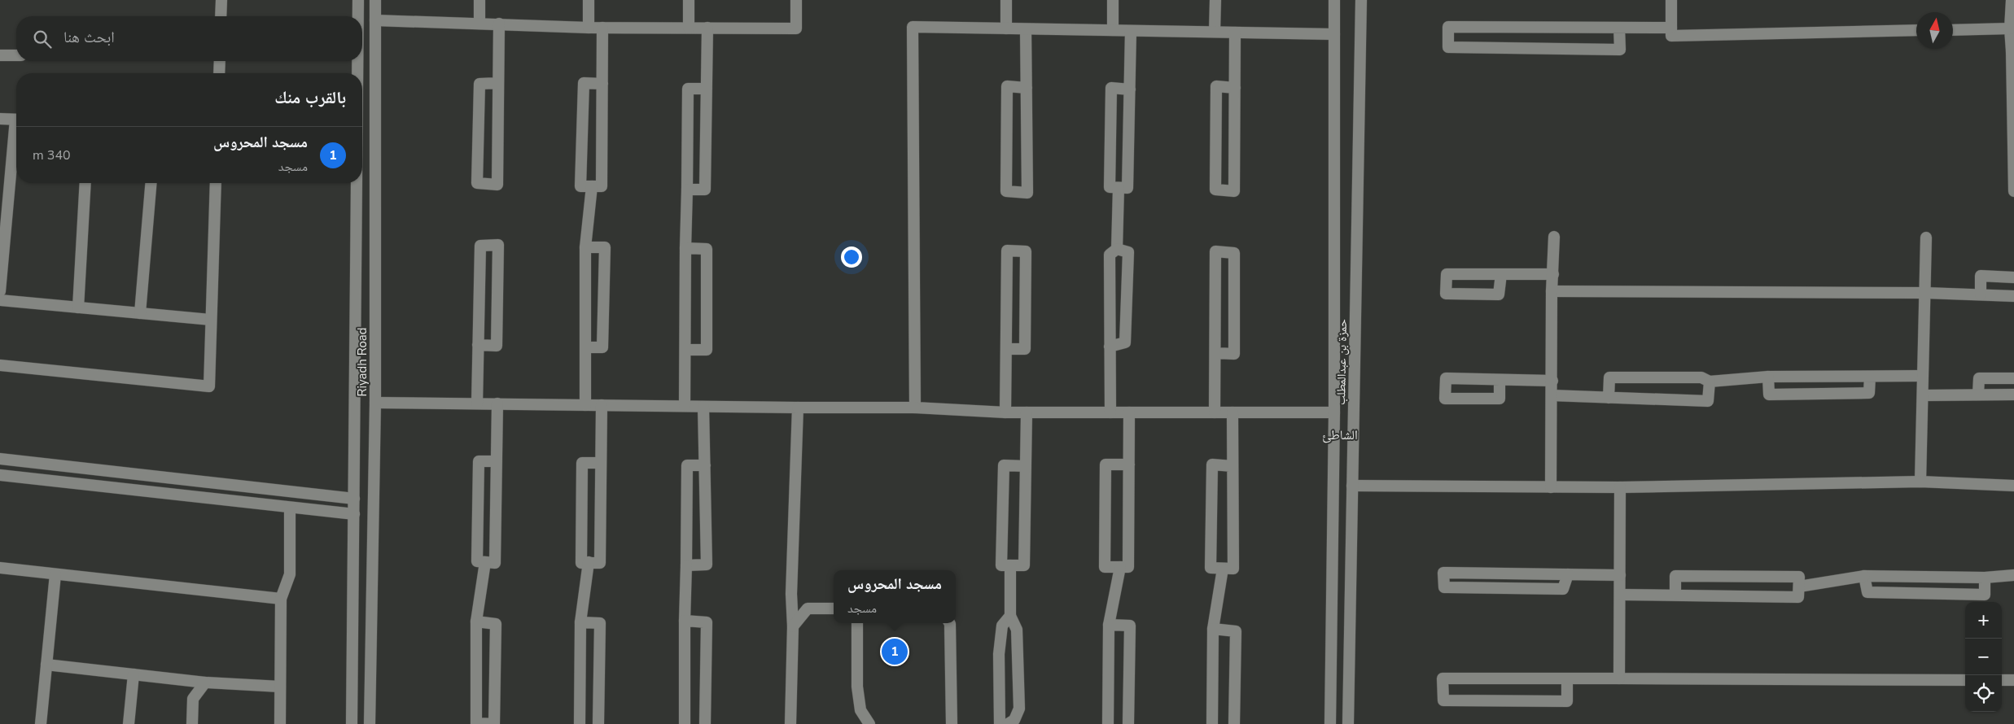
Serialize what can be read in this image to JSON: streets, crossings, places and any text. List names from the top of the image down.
{
  "streets": {
    "street": ["Riyadh Road", "حمزة بن عبدالمطلب"]
  },
  "districts": ["الشاطئ"],
  "north": "top",
  "page": {
    "search": "ابحث هنا",
    "heading": "بالقرب منك",
    "list": [
      {
        "mark": "1",
        "name": "مسجد المحروس",
        "note": "مسجد",
        "value": "340 m"
      }
    ],
    "popup": ["مسجد المحروس", "مسجد"],
    "map_buttons": ["+", "−"],
    "pins": "1"
  }
}
